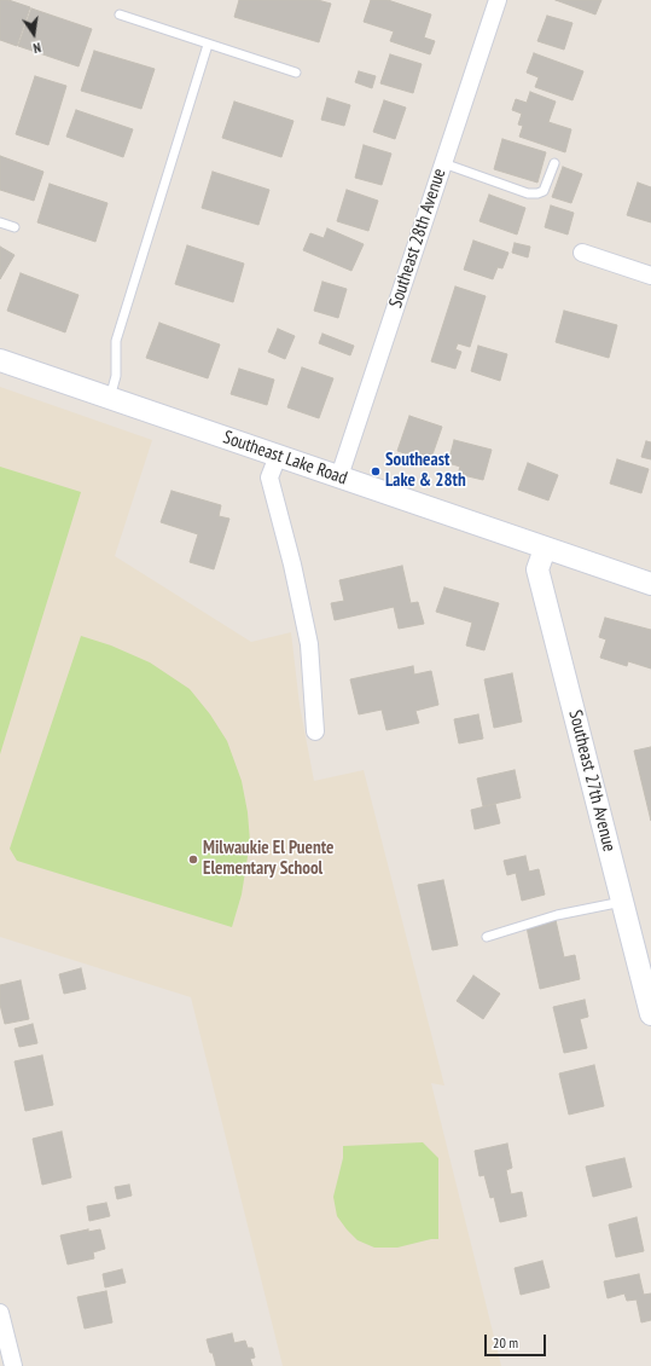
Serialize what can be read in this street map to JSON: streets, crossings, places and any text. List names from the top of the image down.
{
  "streets": {
    "street": ["Southeast 28th Avenue", "Southeast Lake Road", "Southeast 27th Avenue"]
  },
  "crossings": [
    ["Southeast 28th Avenue", "Southeast Lake Road"],
    ["Southeast Lake Road", "Southeast 27th Avenue"]
  ],
  "places": ["Southeast Lake & 28th", "Milwaukie El Puente Elementary School"],
  "scale_bar": "20 m",
  "north": "bottom"
}
